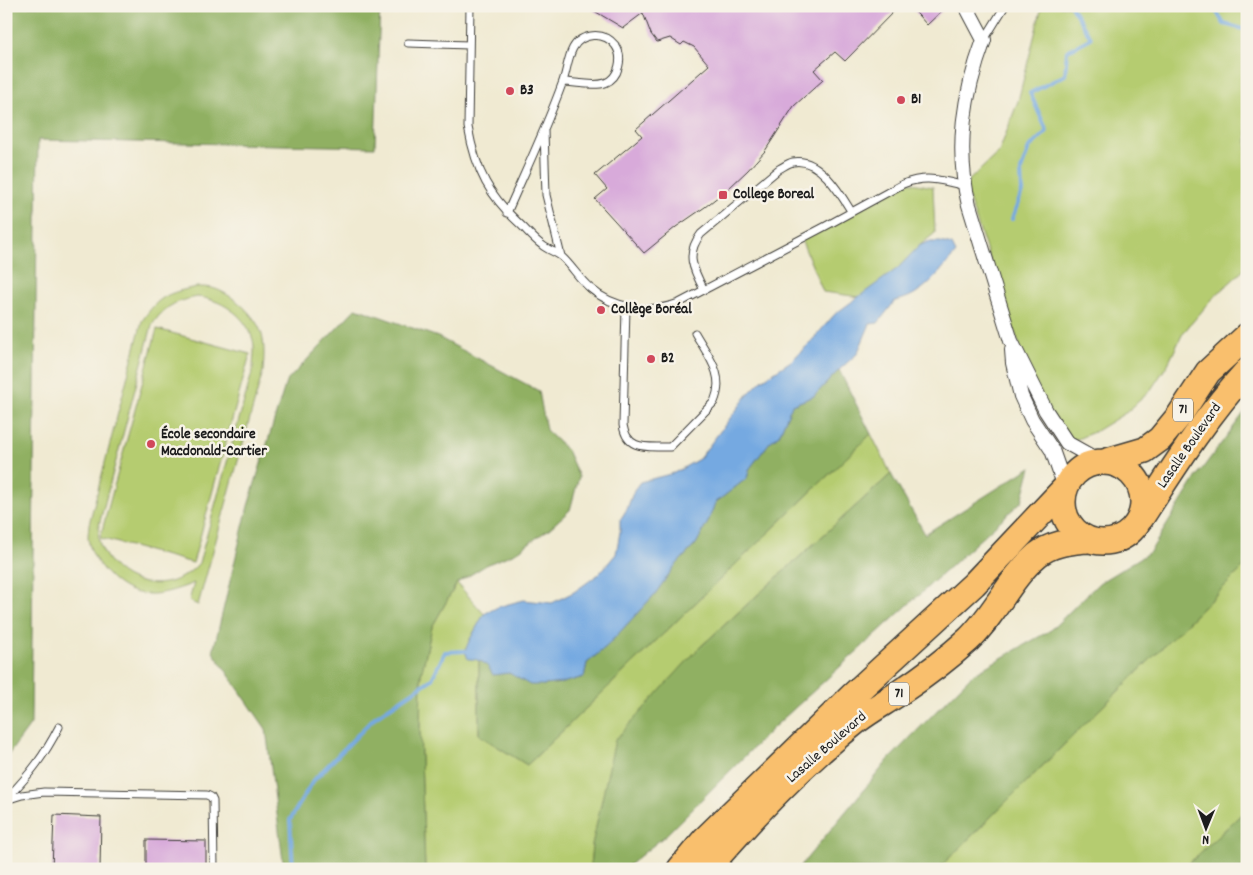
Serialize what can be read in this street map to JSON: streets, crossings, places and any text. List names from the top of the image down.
{
  "streets": {
    "highway": ["71", "Lasalle Boulevard"]
  },
  "places": {
    "other": [
      "B3",
      "B1",
      "Collège Boréal",
      "B2",
      "École secondaire Macdonald-Cartier"
    ],
    "transit": ["College Boreal"]
  },
  "north": "bottom"
}
